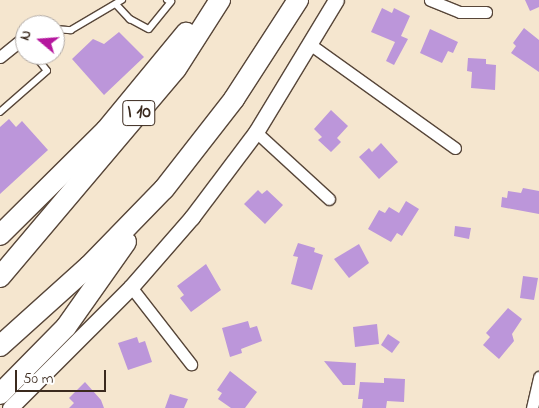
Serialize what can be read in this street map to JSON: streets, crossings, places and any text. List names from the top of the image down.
{
  "streets": {
    "highway": ["I 10"]
  },
  "scale_bar": "50 m",
  "north": "left"
}
